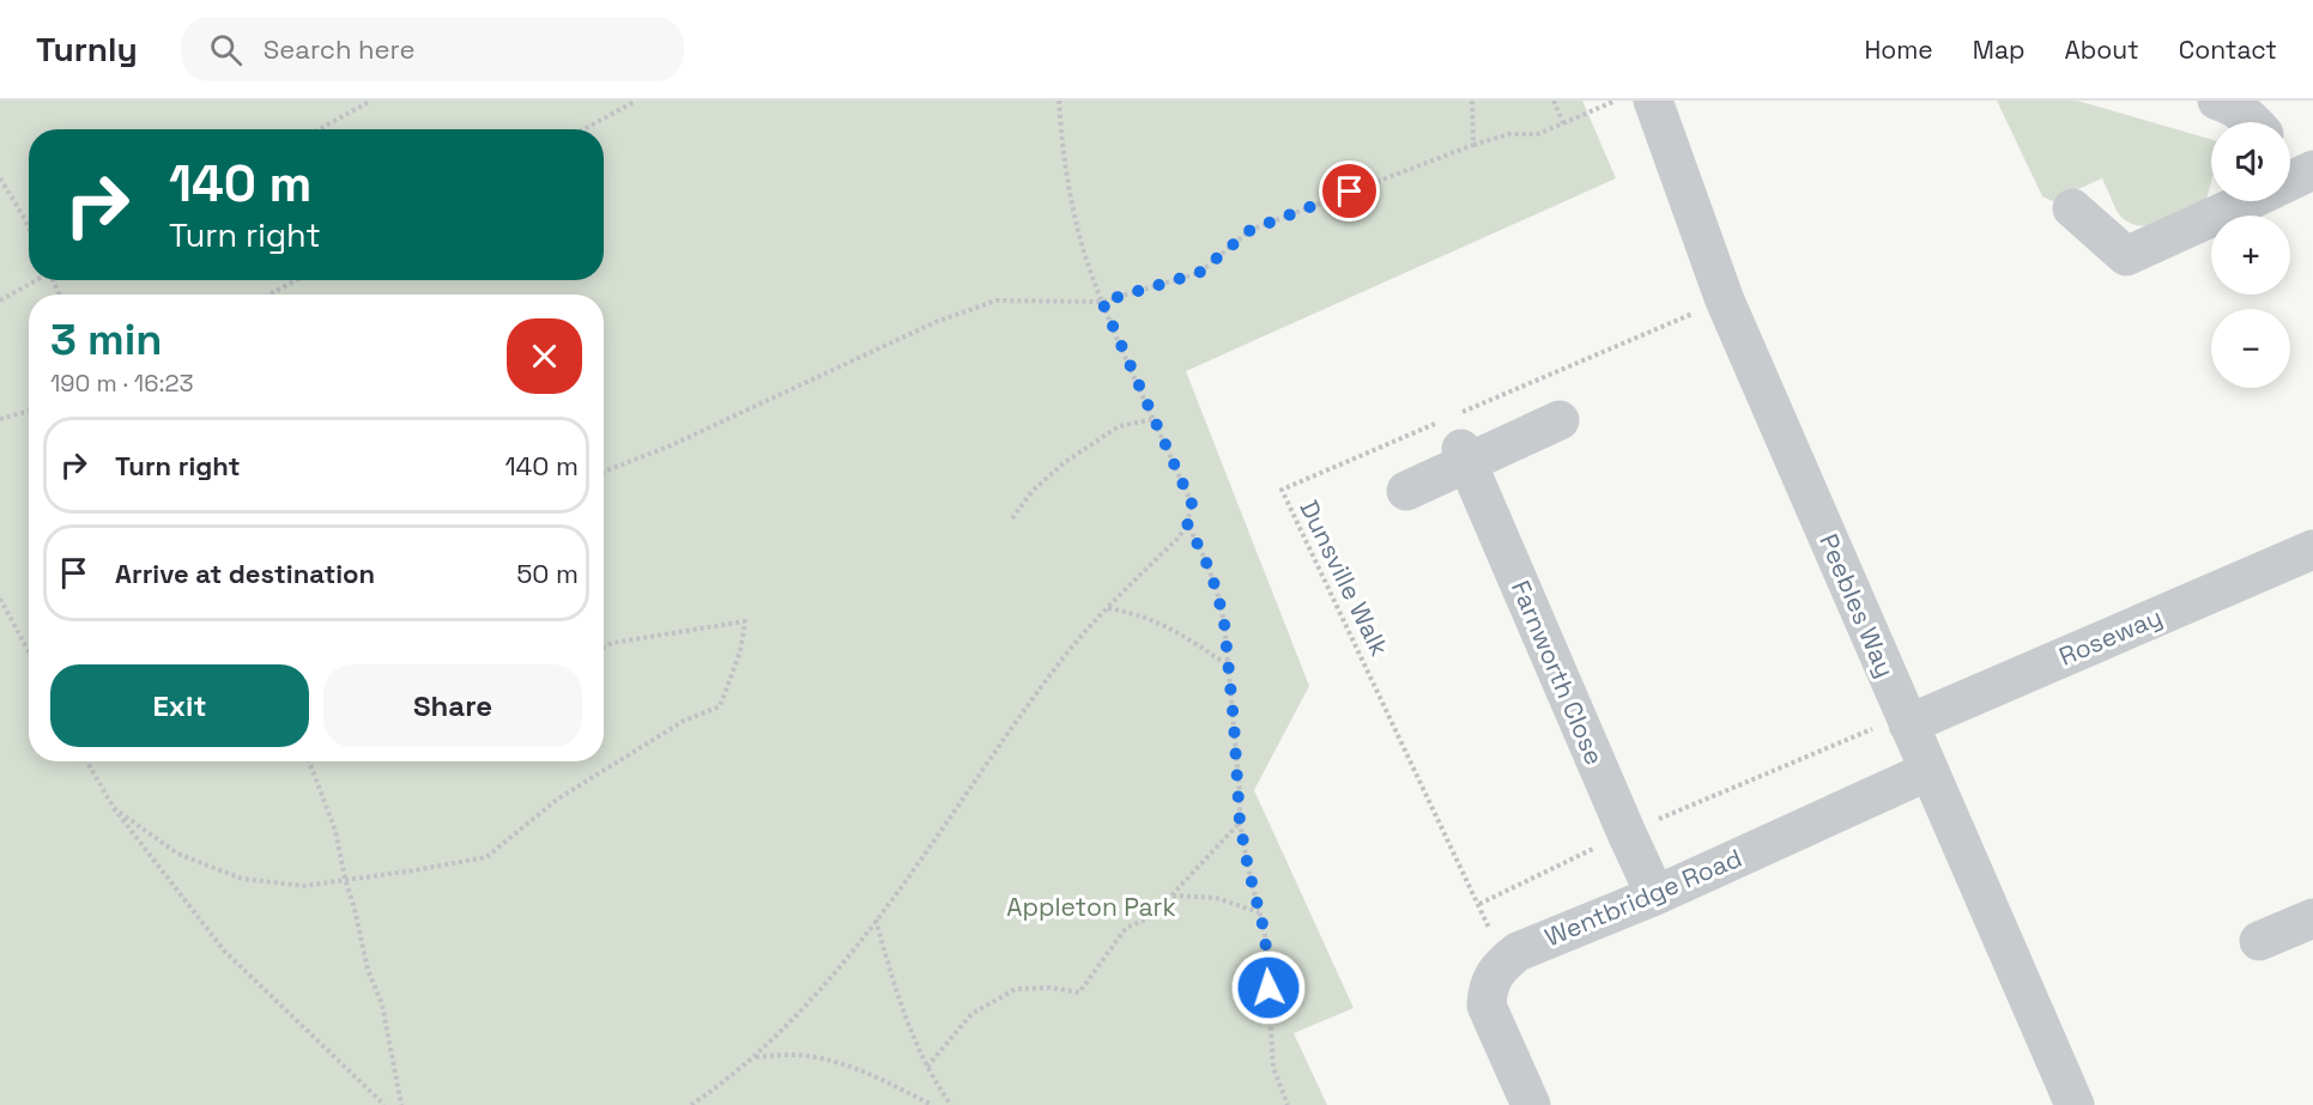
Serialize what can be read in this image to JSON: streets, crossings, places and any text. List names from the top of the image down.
{
  "streets": {
    "street": [
      "Peebles Way",
      "Roseway",
      "Farnworth Close",
      "Wentbridge Road"
    ],
    "path": ["Dunsville Walk"]
  },
  "crossings": [
    ["Dunsville Walk", "Peebles Way"],
    ["Dunsville Walk", "Farnworth Close"],
    ["Dunsville Walk", "Wentbridge Road"],
    ["Peebles Way", "Roseway"],
    ["Peebles Way", "Wentbridge Road"],
    ["Farnworth Close", "Wentbridge Road"]
  ],
  "parks": ["Appleton Park"],
  "page": {
    "header": "Turnly",
    "search": "Search here",
    "nav": [
      "Home",
      "Map",
      "About",
      "Contact"
    ],
    "map_buttons": ["+", "−"],
    "turn": ["140 m", "Turn right"],
    "heading": ["3 min", "190 m · 16:23"],
    "list": [
      {
        "name": "Turn right",
        "value": "140 m"
      },
      {
        "name": "Arrive at destination",
        "value": "50 m"
      }
    ],
    "buttons": ["Exit", "Share"]
  }
}
